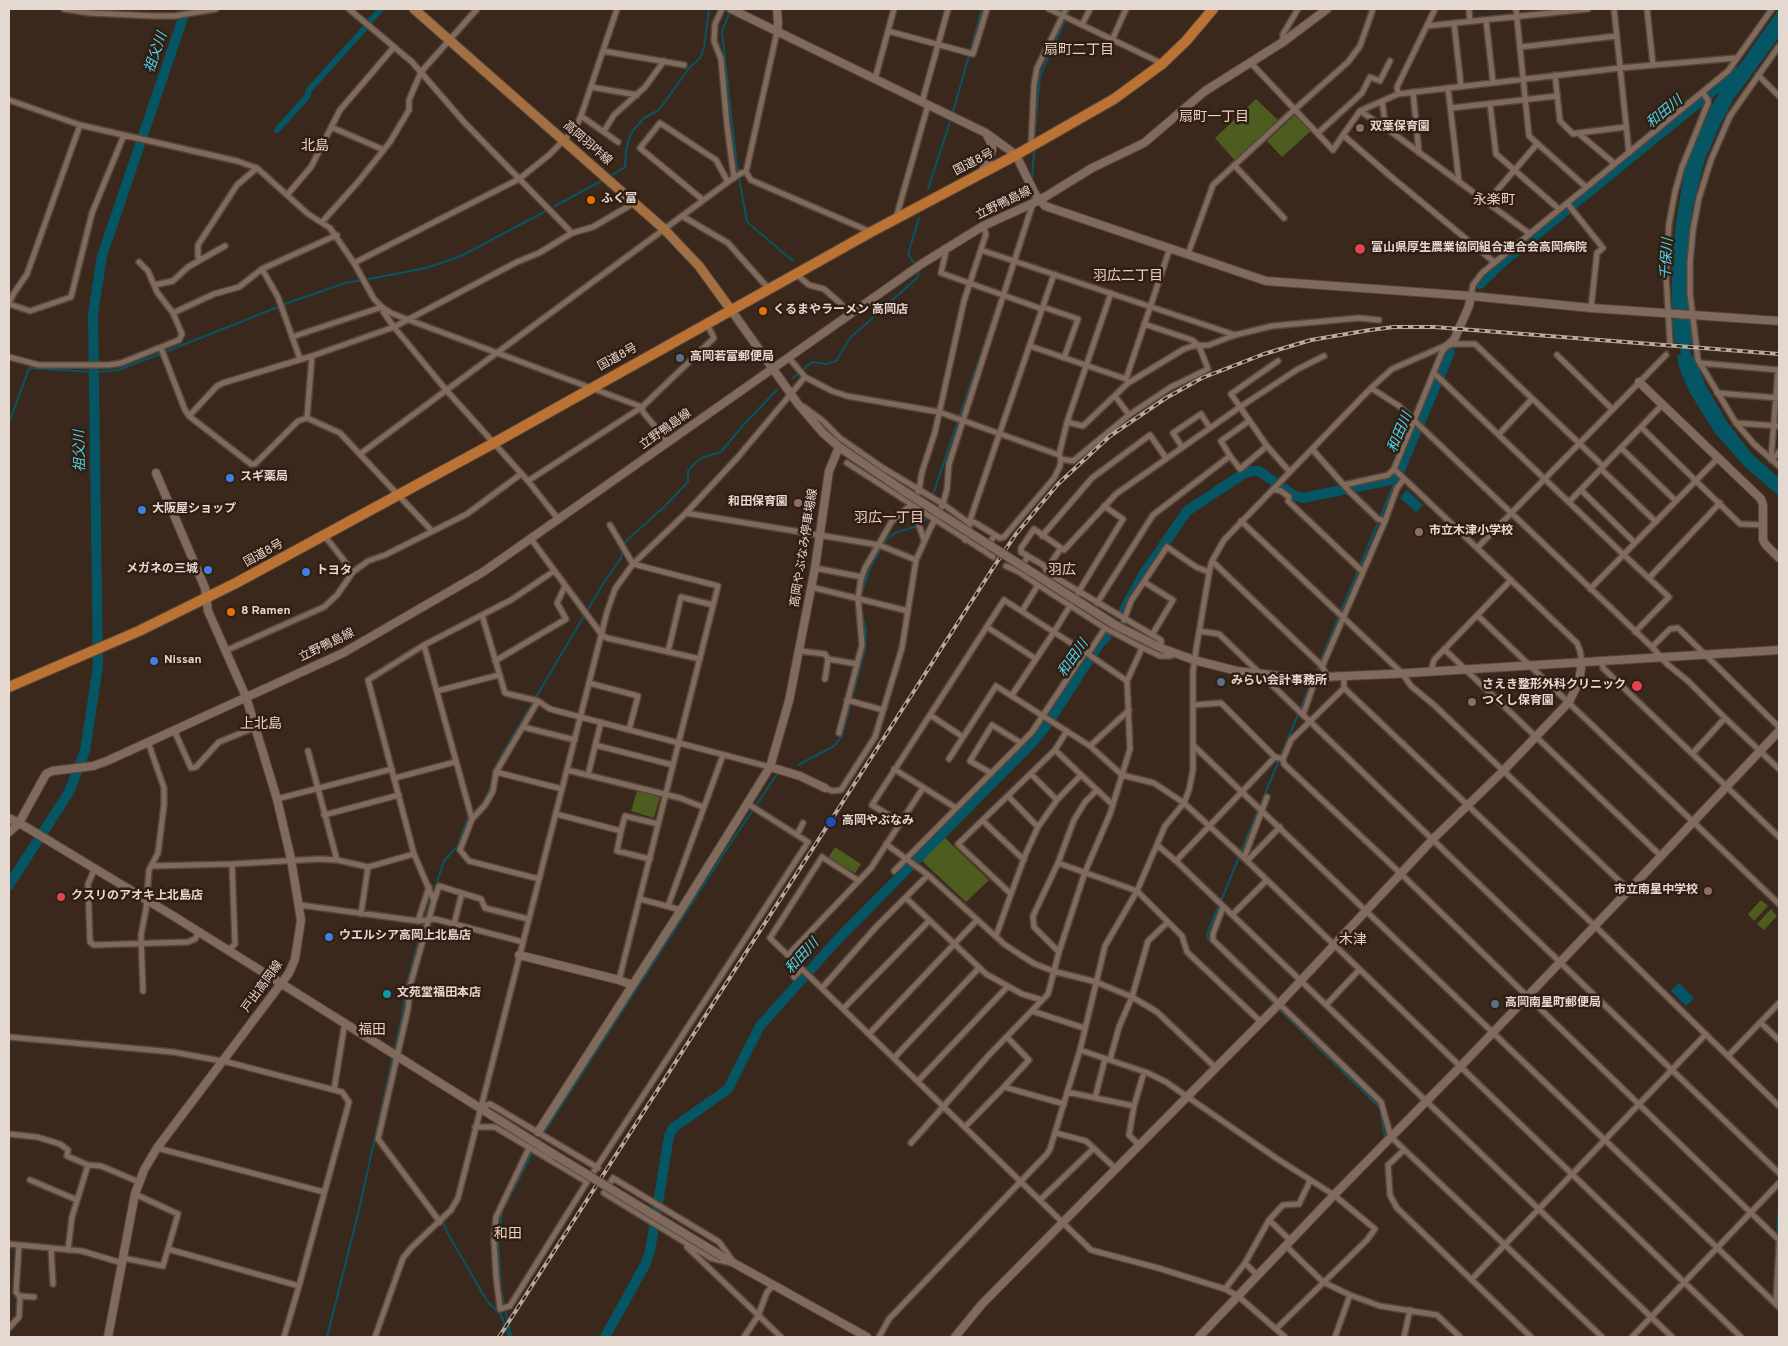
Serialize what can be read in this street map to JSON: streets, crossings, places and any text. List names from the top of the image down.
{
  "streets": {
    "highway": ["国道8号"],
    "main road": ["高岡羽咋線"],
    "street": ["立野鴨島線", "高岡やぶなみ停車場線", "戸出高岡線"]
  },
  "crossings": [
    ["高岡羽咋線", "国道8号"],
    ["国道8号", "戸出高岡線"],
    ["立野鴨島線", "戸出高岡線"]
  ],
  "districts": [
    "扇町二丁目",
    "扇町一丁目",
    "北島",
    "永楽町",
    "羽広二丁目",
    "羽広一丁目",
    "羽広",
    "上北島",
    "木津",
    "福田",
    "和田"
  ],
  "water": ["祖父川", "和田川", "千保川"],
  "places": [
    "双葉保育園",
    "ふく富",
    "富山県厚生農業協同組合連合会高岡病院",
    "くるまやラーメン 高岡店",
    "高岡若富郵便局",
    "スギ薬局",
    "和田保育園",
    "大阪屋ショップ",
    "市立木津小学校",
    "メガネの三城",
    "トヨタ",
    "8 Ramen",
    "Nissan",
    "みらい会計事務所",
    "さえき整形外科クリニック",
    "つくし保育園",
    "高岡やぶなみ",
    "市立南星中学校",
    "クスリのアオキ上北島店",
    "ウエルシア高岡上北島店",
    "文苑堂福田本店",
    "高岡南星町郵便局"
  ]
}
